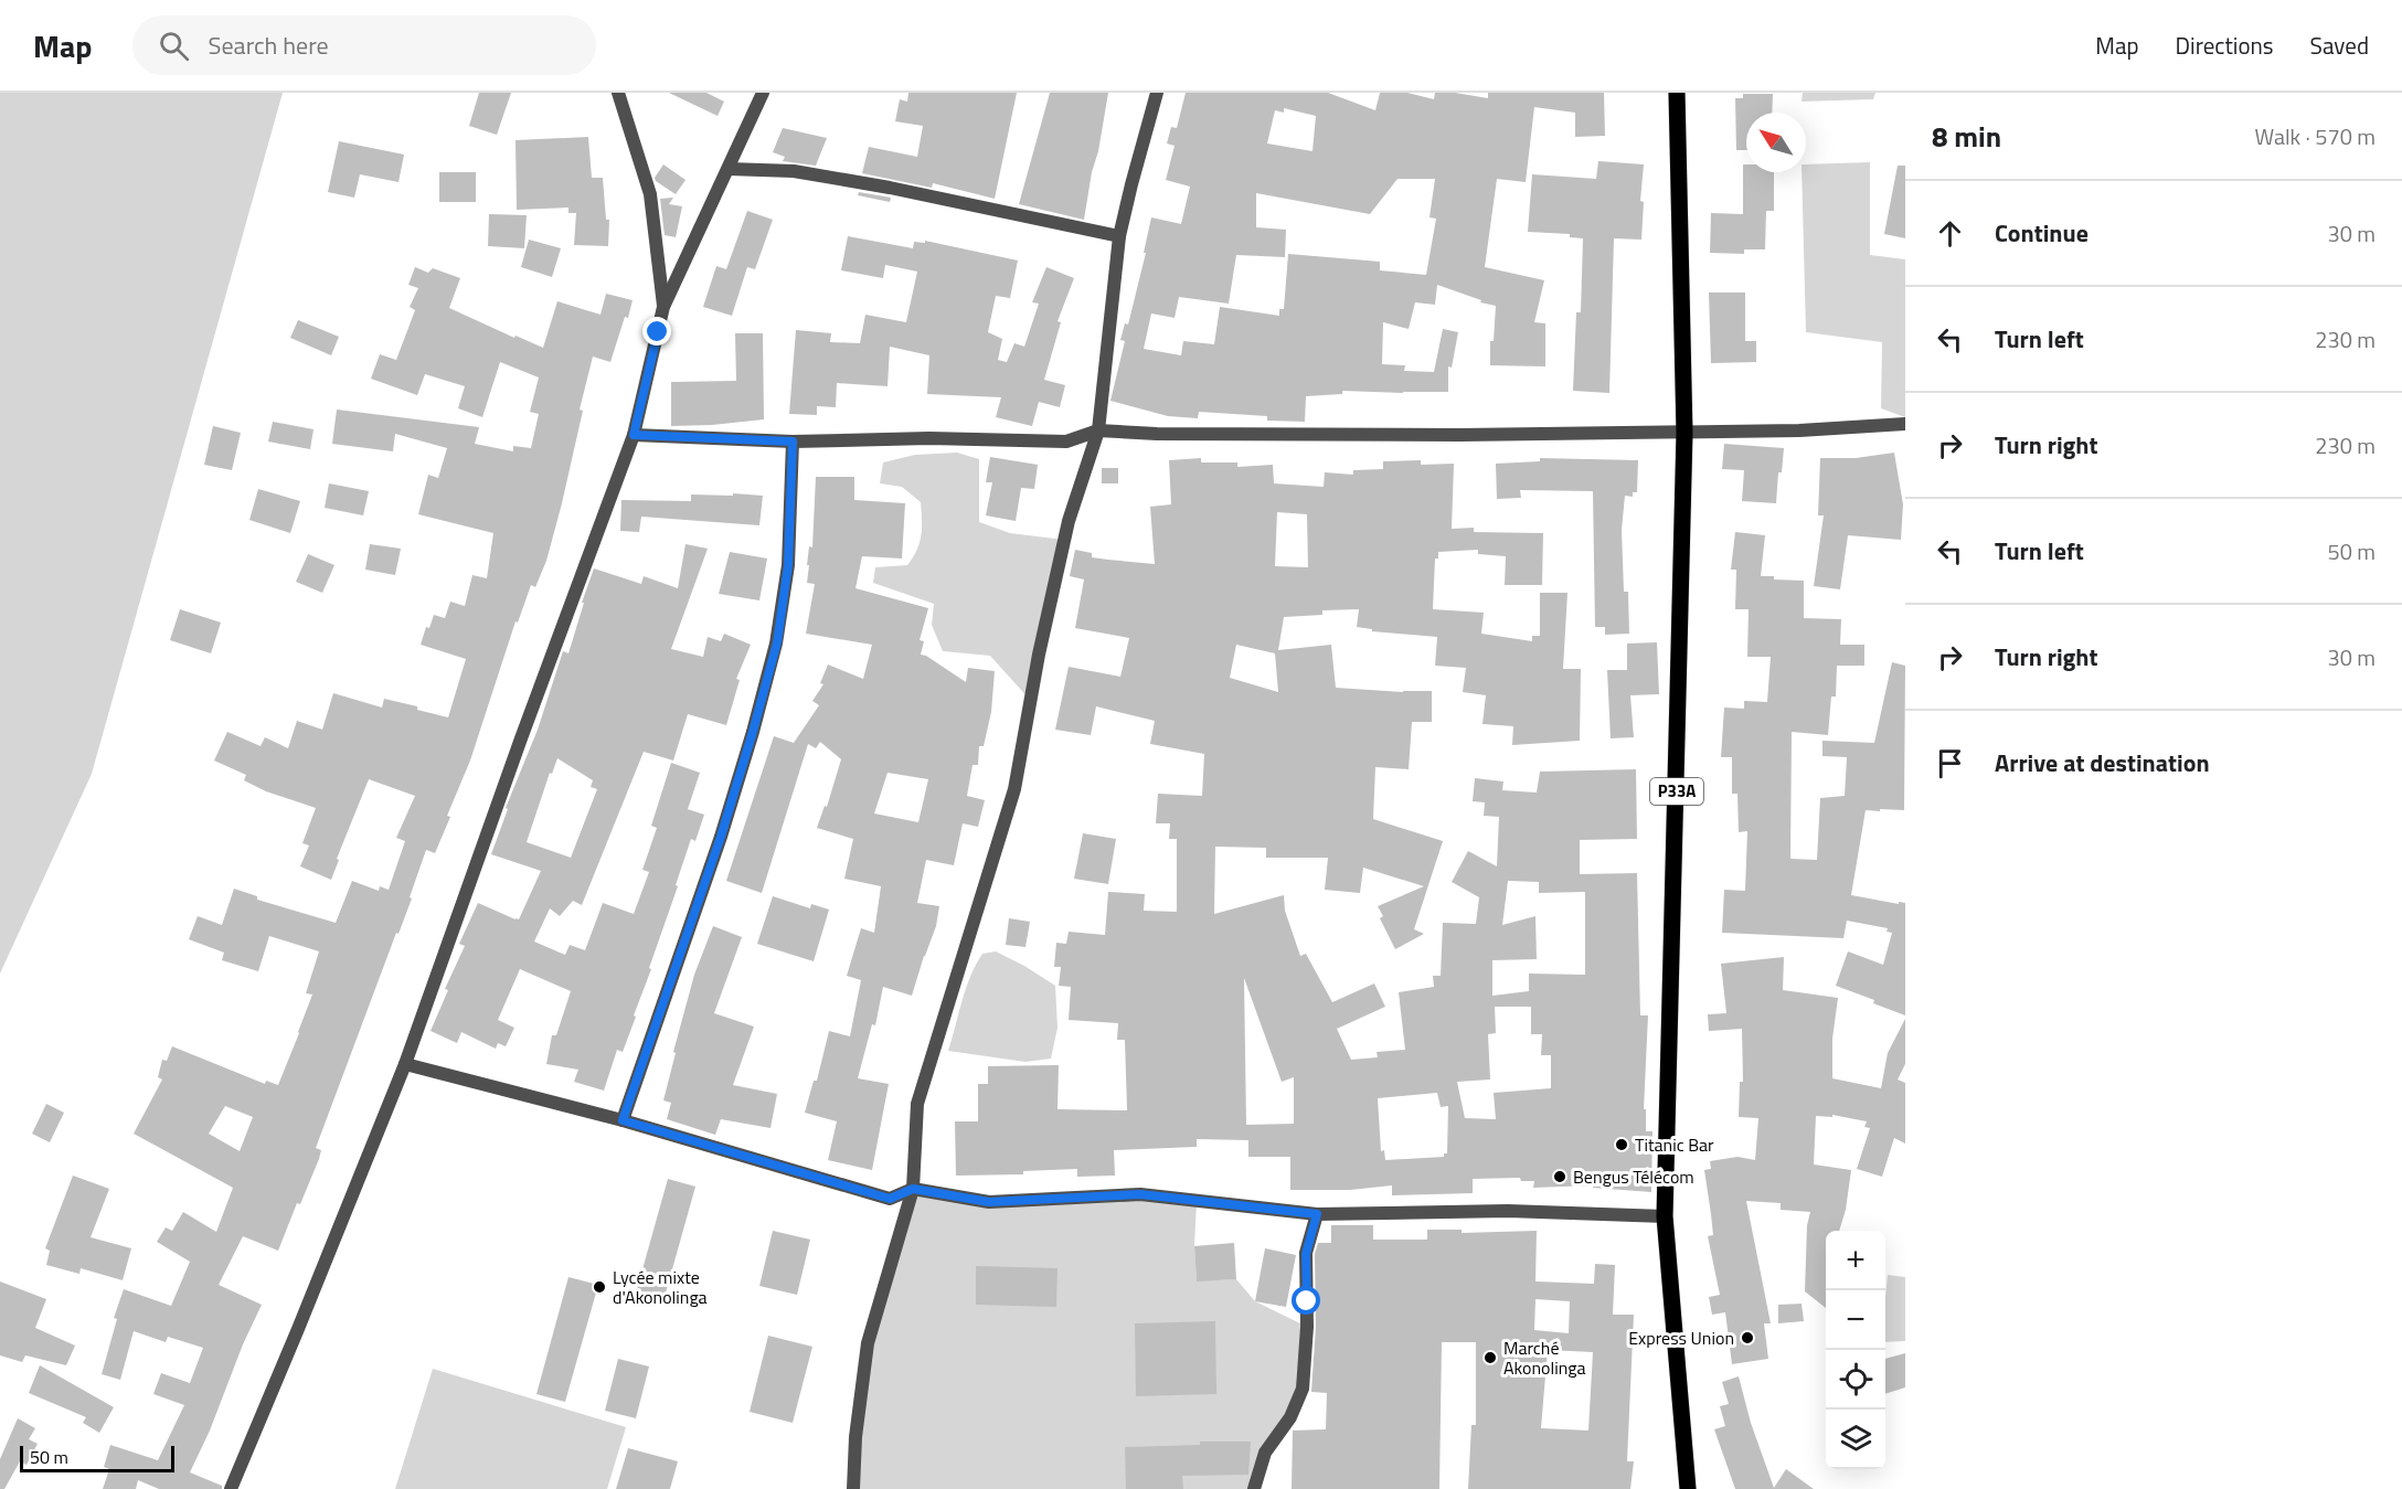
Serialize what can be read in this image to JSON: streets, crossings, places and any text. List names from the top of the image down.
{
  "streets": {
    "main road": ["P33A"]
  },
  "places": [
    "Titanic Bar",
    "Bengus Télécom",
    "Lycée mixte d'Akonolinga",
    "Express Union",
    "Marché Akonolinga"
  ],
  "scale_bar": "50 m",
  "north": "top left",
  "page": {
    "header": "Map",
    "search": "Search here",
    "nav": ["Map", "Directions", "Saved"],
    "heading": ["8 min", "Walk · 570 m"],
    "list": [
      ["Continue", "30 m"],
      ["Turn left", "230 m"],
      ["Turn right", "230 m"],
      ["Turn left", "50 m"],
      ["Turn right", "30 m"],
      "Arrive at destination"
    ],
    "map_buttons": ["+", "−"],
    "scale": "50 m"
  }
}
